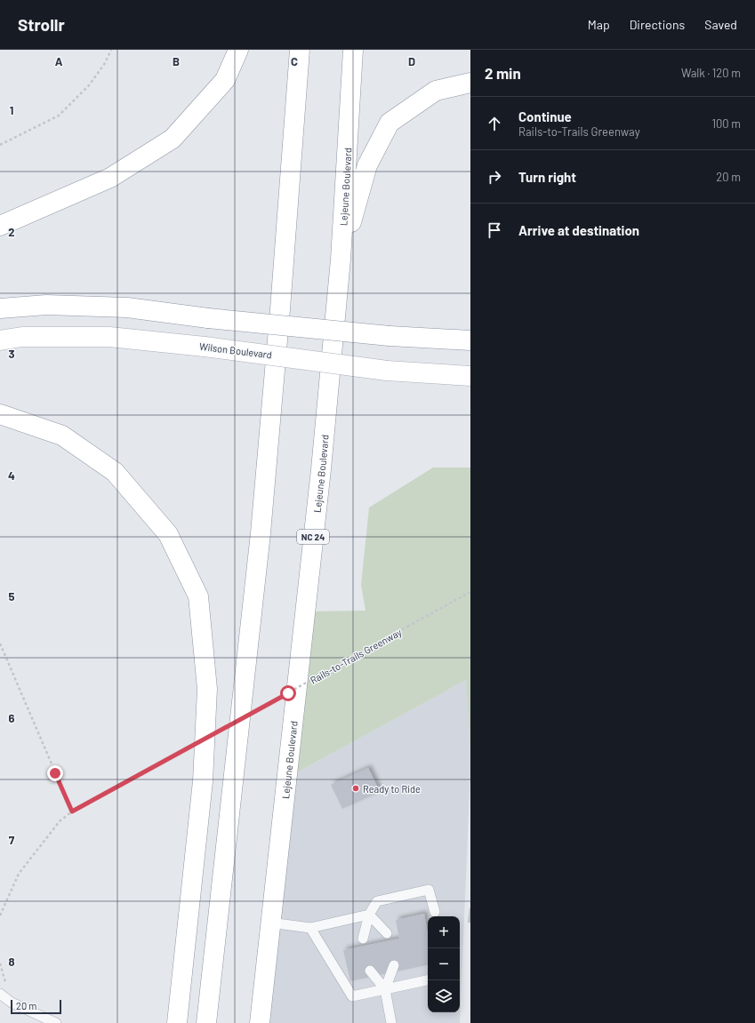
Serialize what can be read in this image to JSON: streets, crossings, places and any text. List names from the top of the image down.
{
  "streets": {
    "main road": ["Lejeune Boulevard", "Wilson Boulevard", "NC 24"],
    "path": ["Rails-to-Trails Greenway"]
  },
  "places": ["Ready to Ride"],
  "scale_bar": "20 m",
  "page": {
    "header": "Strollr",
    "nav": ["Map", "Directions", "Saved"],
    "heading": ["2 min", "Walk · 120 m"],
    "list": [
      ["Continue", "Rails-to-Trails Greenway", "100 m"],
      ["Turn right", "20 m"],
      "Arrive at destination"
    ],
    "map_buttons": ["+", "−"],
    "scale": "20 m"
  },
  "grid": {
    "columns": [
      "A",
      "B",
      "C",
      "D"
    ],
    "rows": [
      "1",
      "2",
      "3",
      "4",
      "5",
      "6",
      "7",
      "8"
    ]
  }
}
